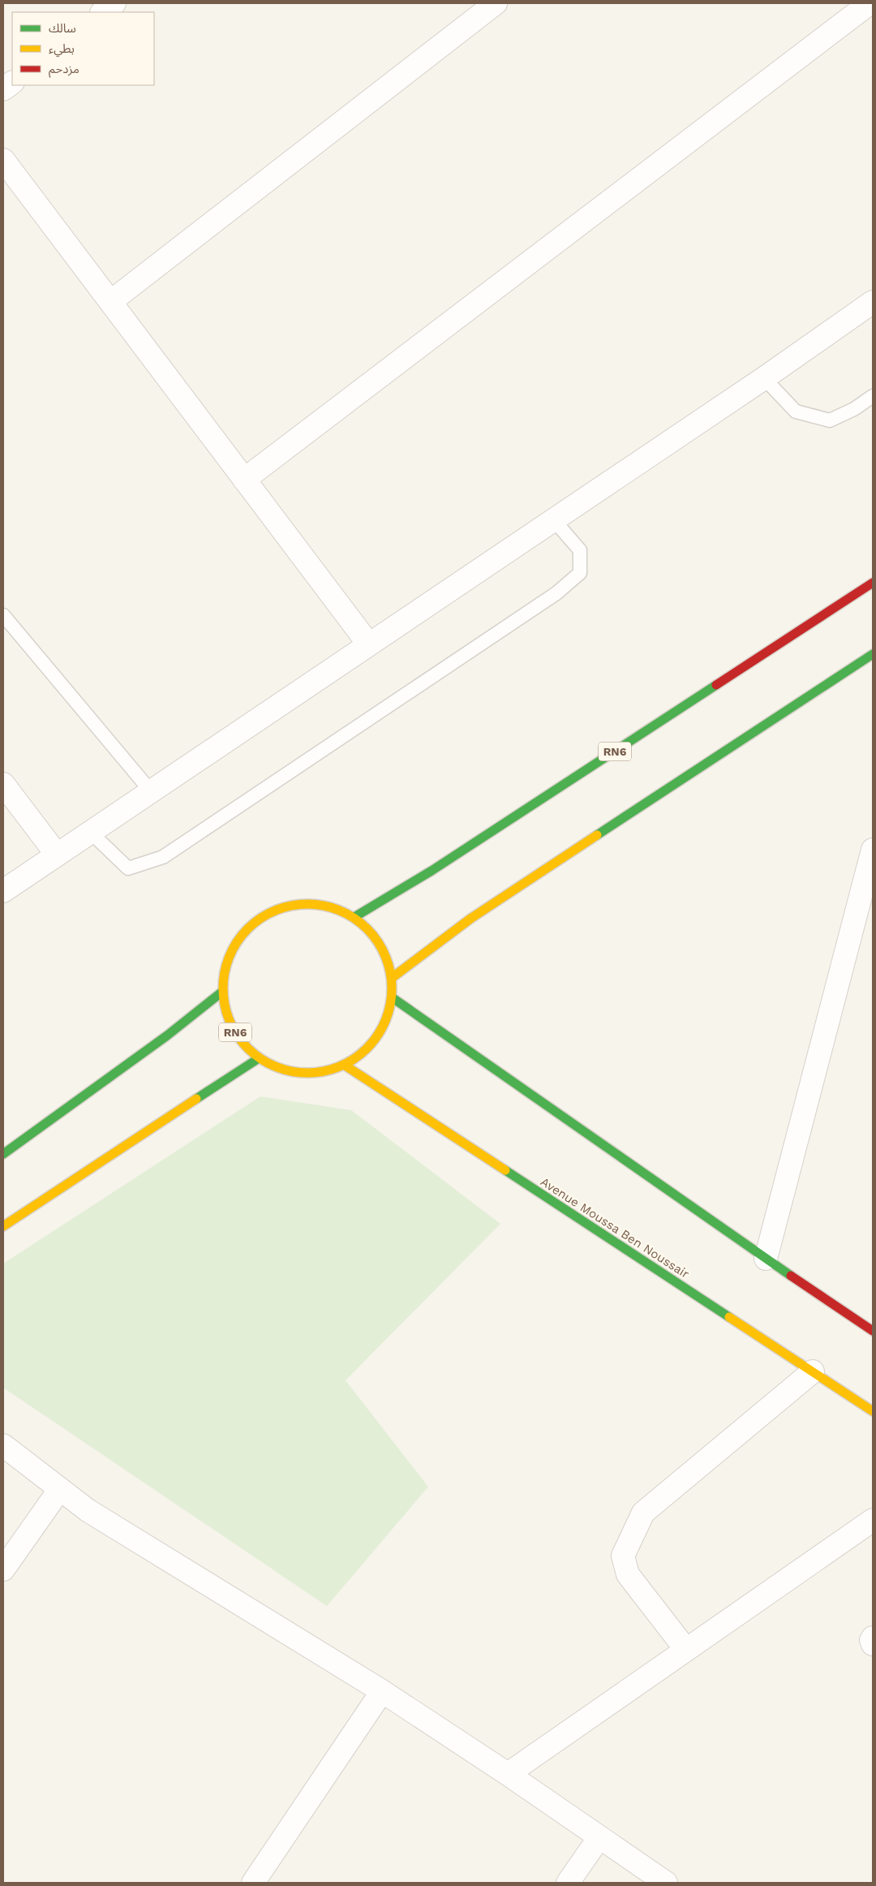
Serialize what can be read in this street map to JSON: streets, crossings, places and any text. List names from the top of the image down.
{
  "streets": {
    "main road": ["RN6", "Avenue Moussa Ben Noussair"]
  },
  "crossings": [
    ["RN6", "Avenue Moussa Ben Noussair"]
  ],
  "legend": ["سالك", "بطيء", "مزدحم"]
}
